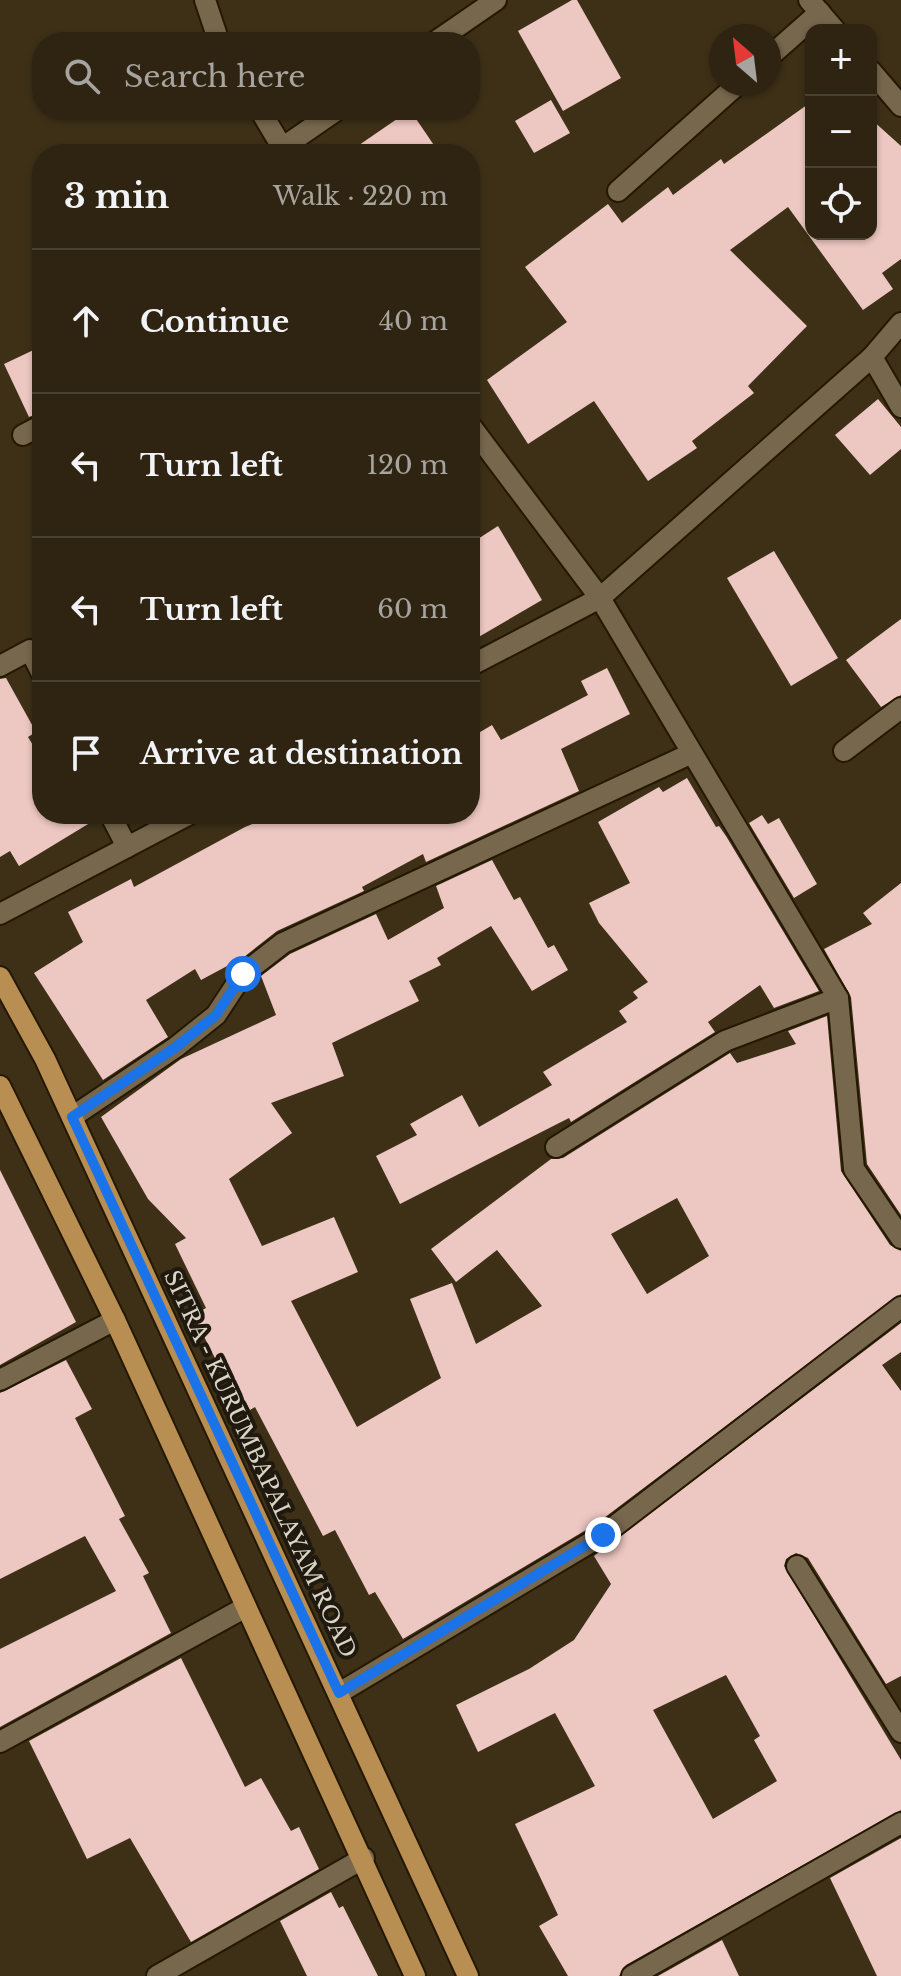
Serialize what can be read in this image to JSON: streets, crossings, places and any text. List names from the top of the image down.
{
  "streets": {
    "main road": ["SITRA - KURUMBAPALAYAM ROAD"]
  },
  "north": "top left",
  "page": {
    "map_buttons": ["+", "−"],
    "search": "Search here",
    "heading": ["3 min", "Walk · 220 m"],
    "list": [
      ["Continue", "40 m"],
      ["Turn left", "120 m"],
      ["Turn left", "60 m"],
      "Arrive at destination"
    ]
  }
}
